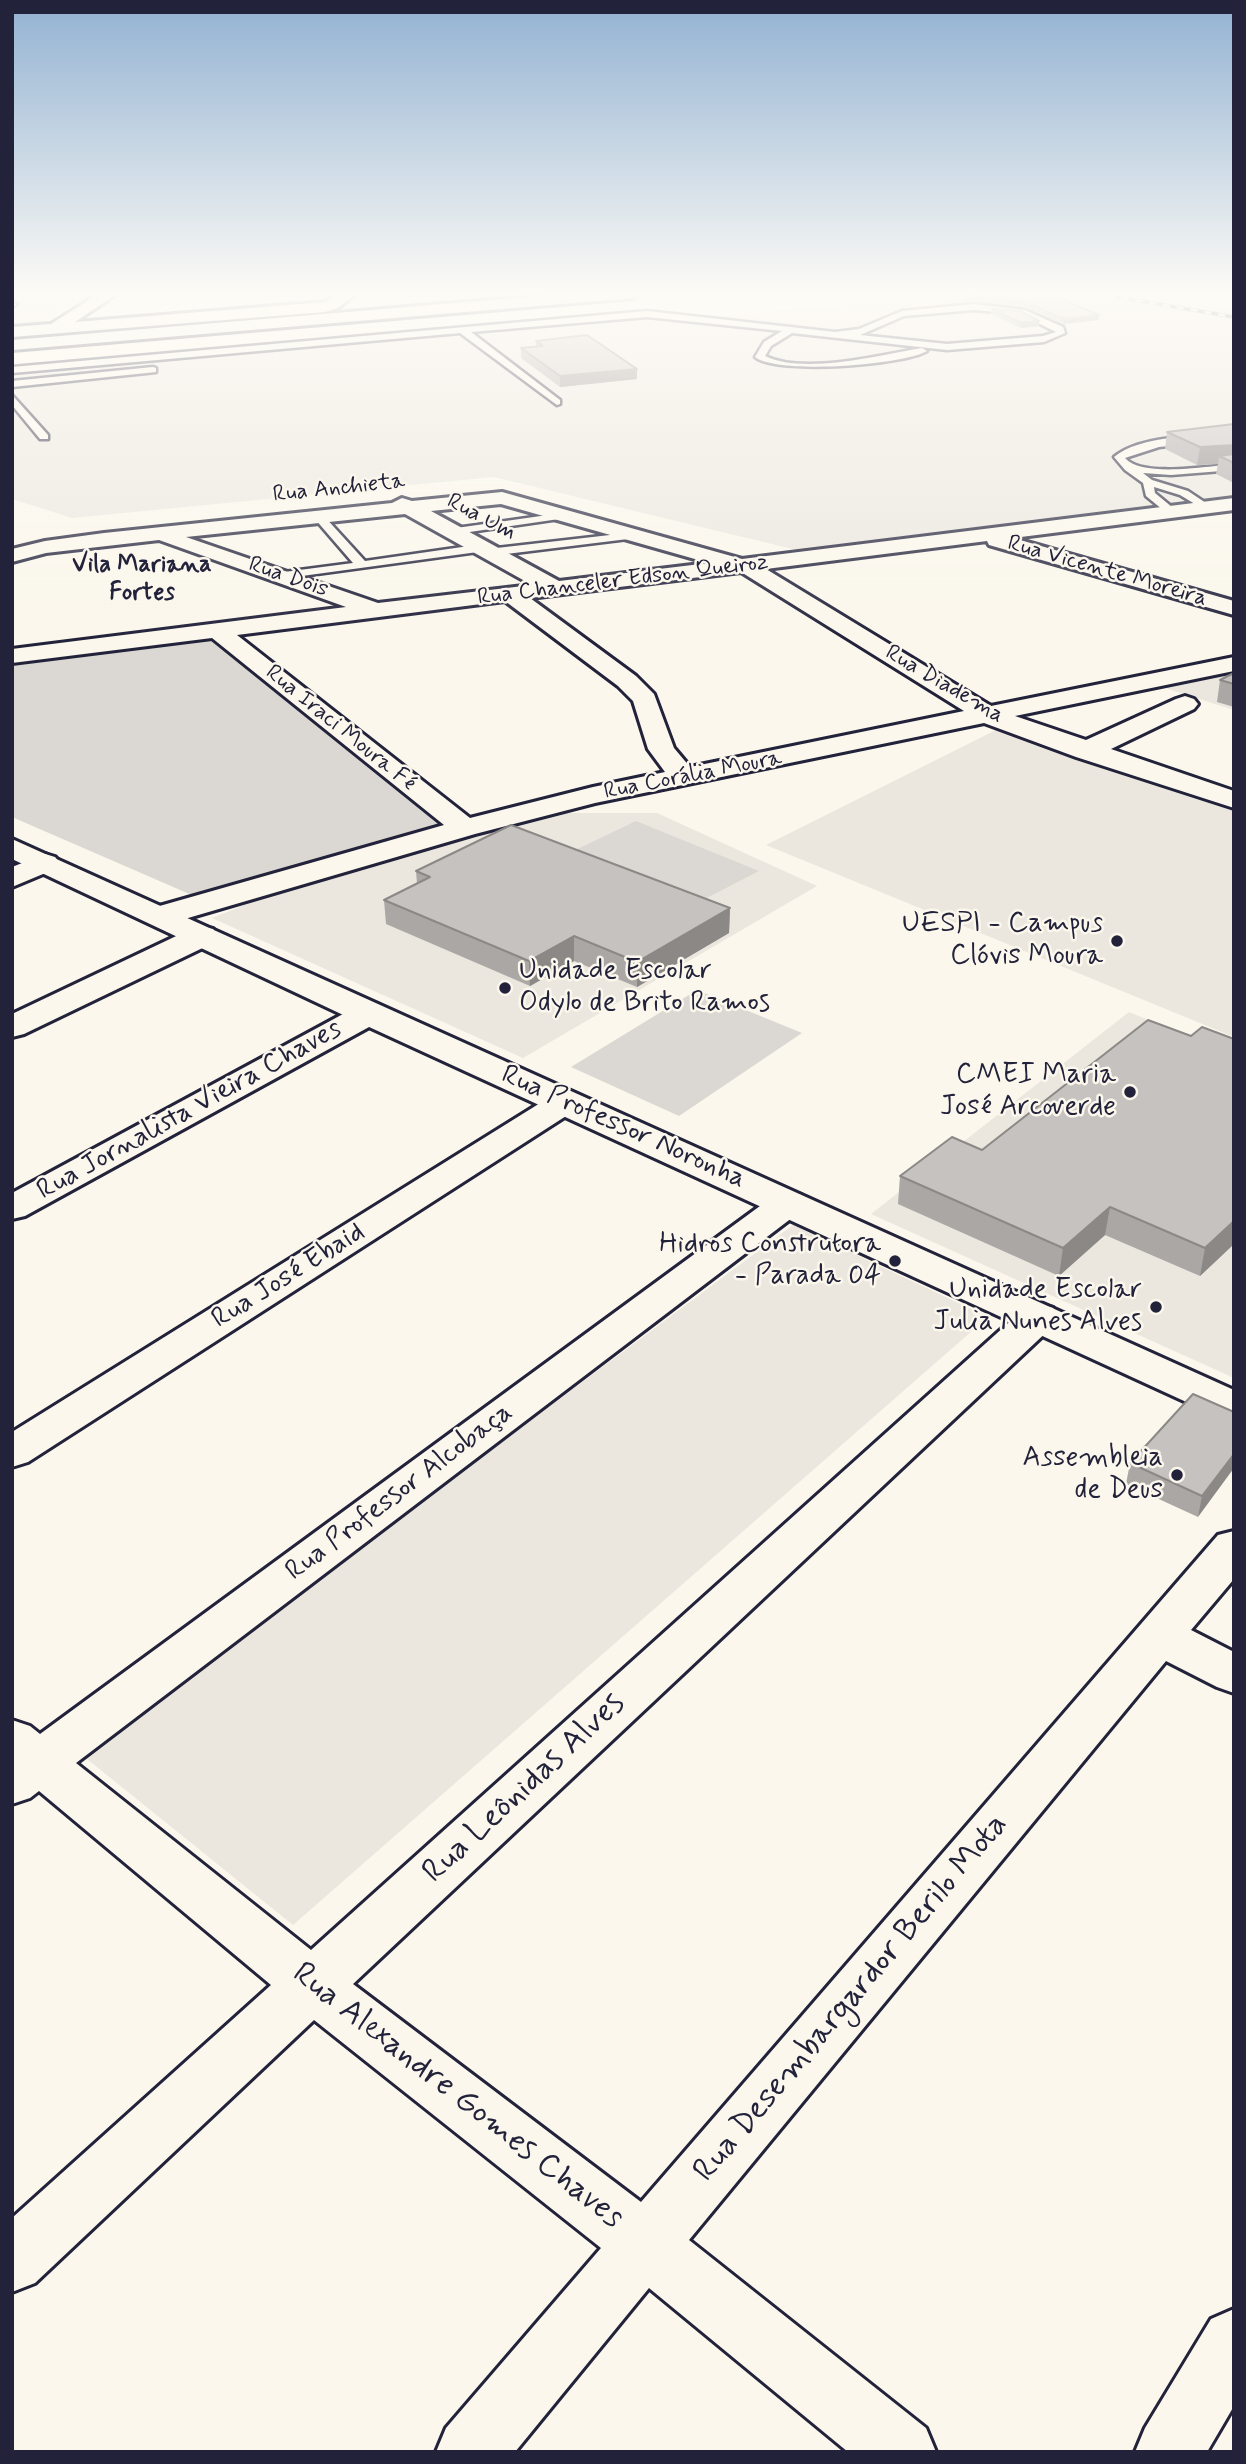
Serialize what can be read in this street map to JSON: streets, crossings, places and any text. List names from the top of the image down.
{
  "streets": {
    "main road": [
      "Rua Anchieta",
      "Rua Um",
      "Rua Vicente Moreira",
      "Rua Dois",
      "Rua Chanceler Edson Queiroz",
      "Rua Diadema",
      "Rua Iraci Moura Fé",
      "Rua Corália Moura",
      "Rua Jornalista Vieira Chaves",
      "Rua Professor Noronha",
      "Rua José Ebaid",
      "Rua Professor Alcobaça",
      "Rua Leônidas Alves",
      "Rua Desembargardor Berilo Mota",
      "Rua Alexandre Gomes Chaves"
    ]
  },
  "crossings": [
    ["Rua Anchieta", "Rua Um"],
    ["Rua Anchieta", "Rua Dois"],
    ["Rua Anchieta", "Rua Chanceler Edson Queiroz"],
    ["Rua Anchieta", "Rua Diadema"],
    ["Rua Um", "Rua Chanceler Edson Queiroz"],
    ["Rua Vicente Moreira", "Rua Chanceler Edson Queiroz"],
    ["Rua Dois", "Rua Chanceler Edson Queiroz"],
    ["Rua Chanceler Edson Queiroz", "Rua Diadema"],
    ["Rua Chanceler Edson Queiroz", "Rua Iraci Moura Fé"],
    ["Rua Diadema", "Rua Corália Moura"],
    ["Rua Iraci Moura Fé", "Rua Corália Moura"],
    ["Rua Corália Moura", "Rua Professor Noronha"],
    ["Rua Jornalista Vieira Chaves", "Rua Professor Noronha"],
    ["Rua Professor Noronha", "Rua José Ebaid"],
    ["Rua Professor Noronha", "Rua Professor Alcobaça"],
    ["Rua Professor Noronha", "Rua Leônidas Alves"],
    ["Rua Professor Alcobaça", "Rua Alexandre Gomes Chaves"],
    ["Rua Leônidas Alves", "Rua Alexandre Gomes Chaves"],
    ["Rua Desembargardor Berilo Mota", "Rua Alexandre Gomes Chaves"]
  ],
  "districts": ["Vila Mariana Fortes"],
  "places": [
    "UESPI - Campus Clóvis Moura",
    "Unidade Escolar Odylo de Brito Ramos",
    "CMEI Maria José Arcoverde",
    "Hidros Construtora - Parada 04",
    "Unidade Escolar Julia Nunes Alves",
    "Assembleia de Deus"
  ]
}
